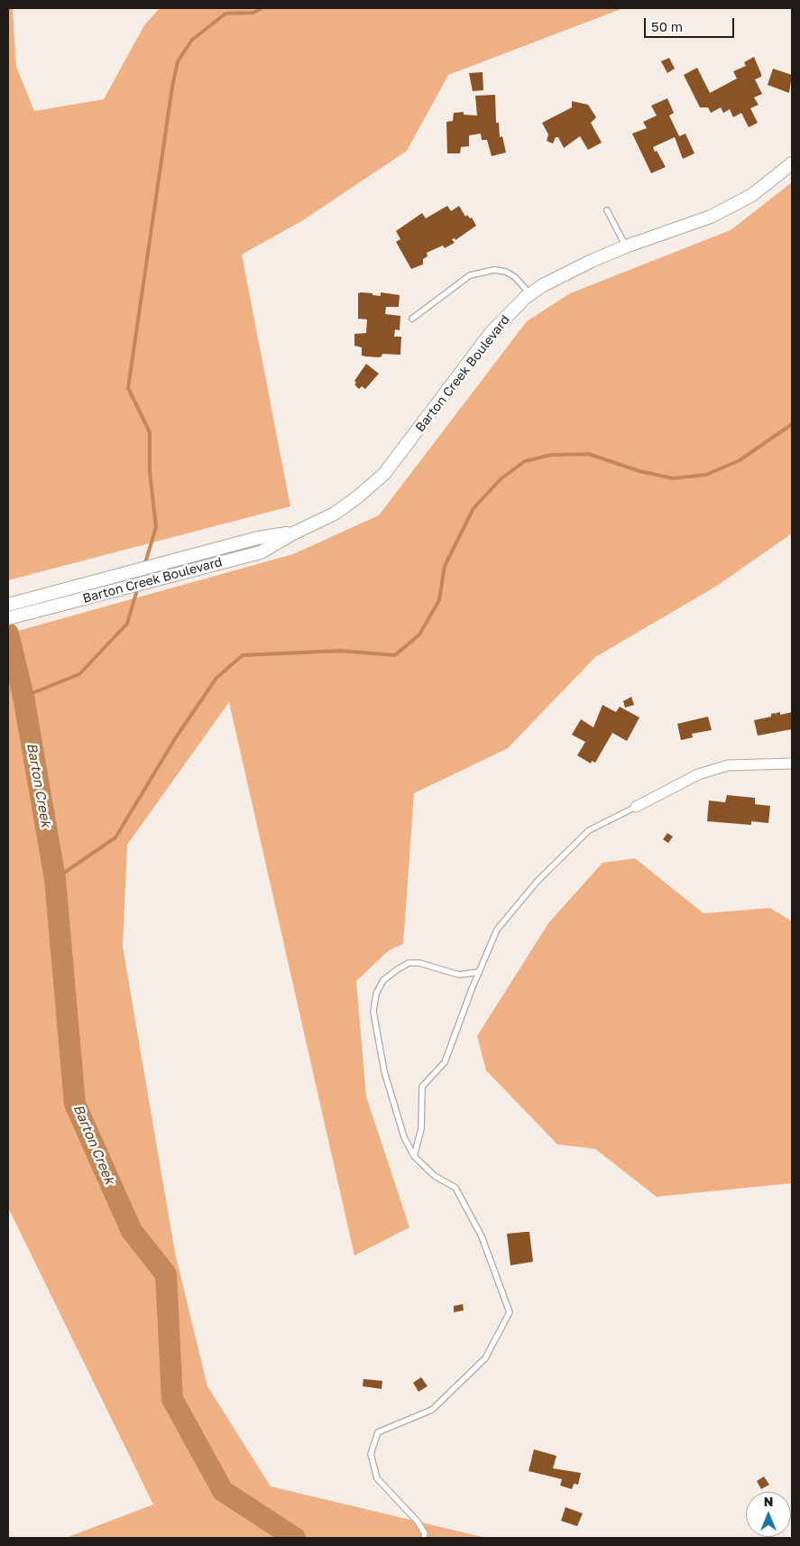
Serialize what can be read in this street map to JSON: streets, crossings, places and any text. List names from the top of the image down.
{
  "streets": {
    "street": ["Barton Creek Boulevard"]
  },
  "water": ["Barton Creek"],
  "scale_bar": "50 m",
  "north": "top"
}
